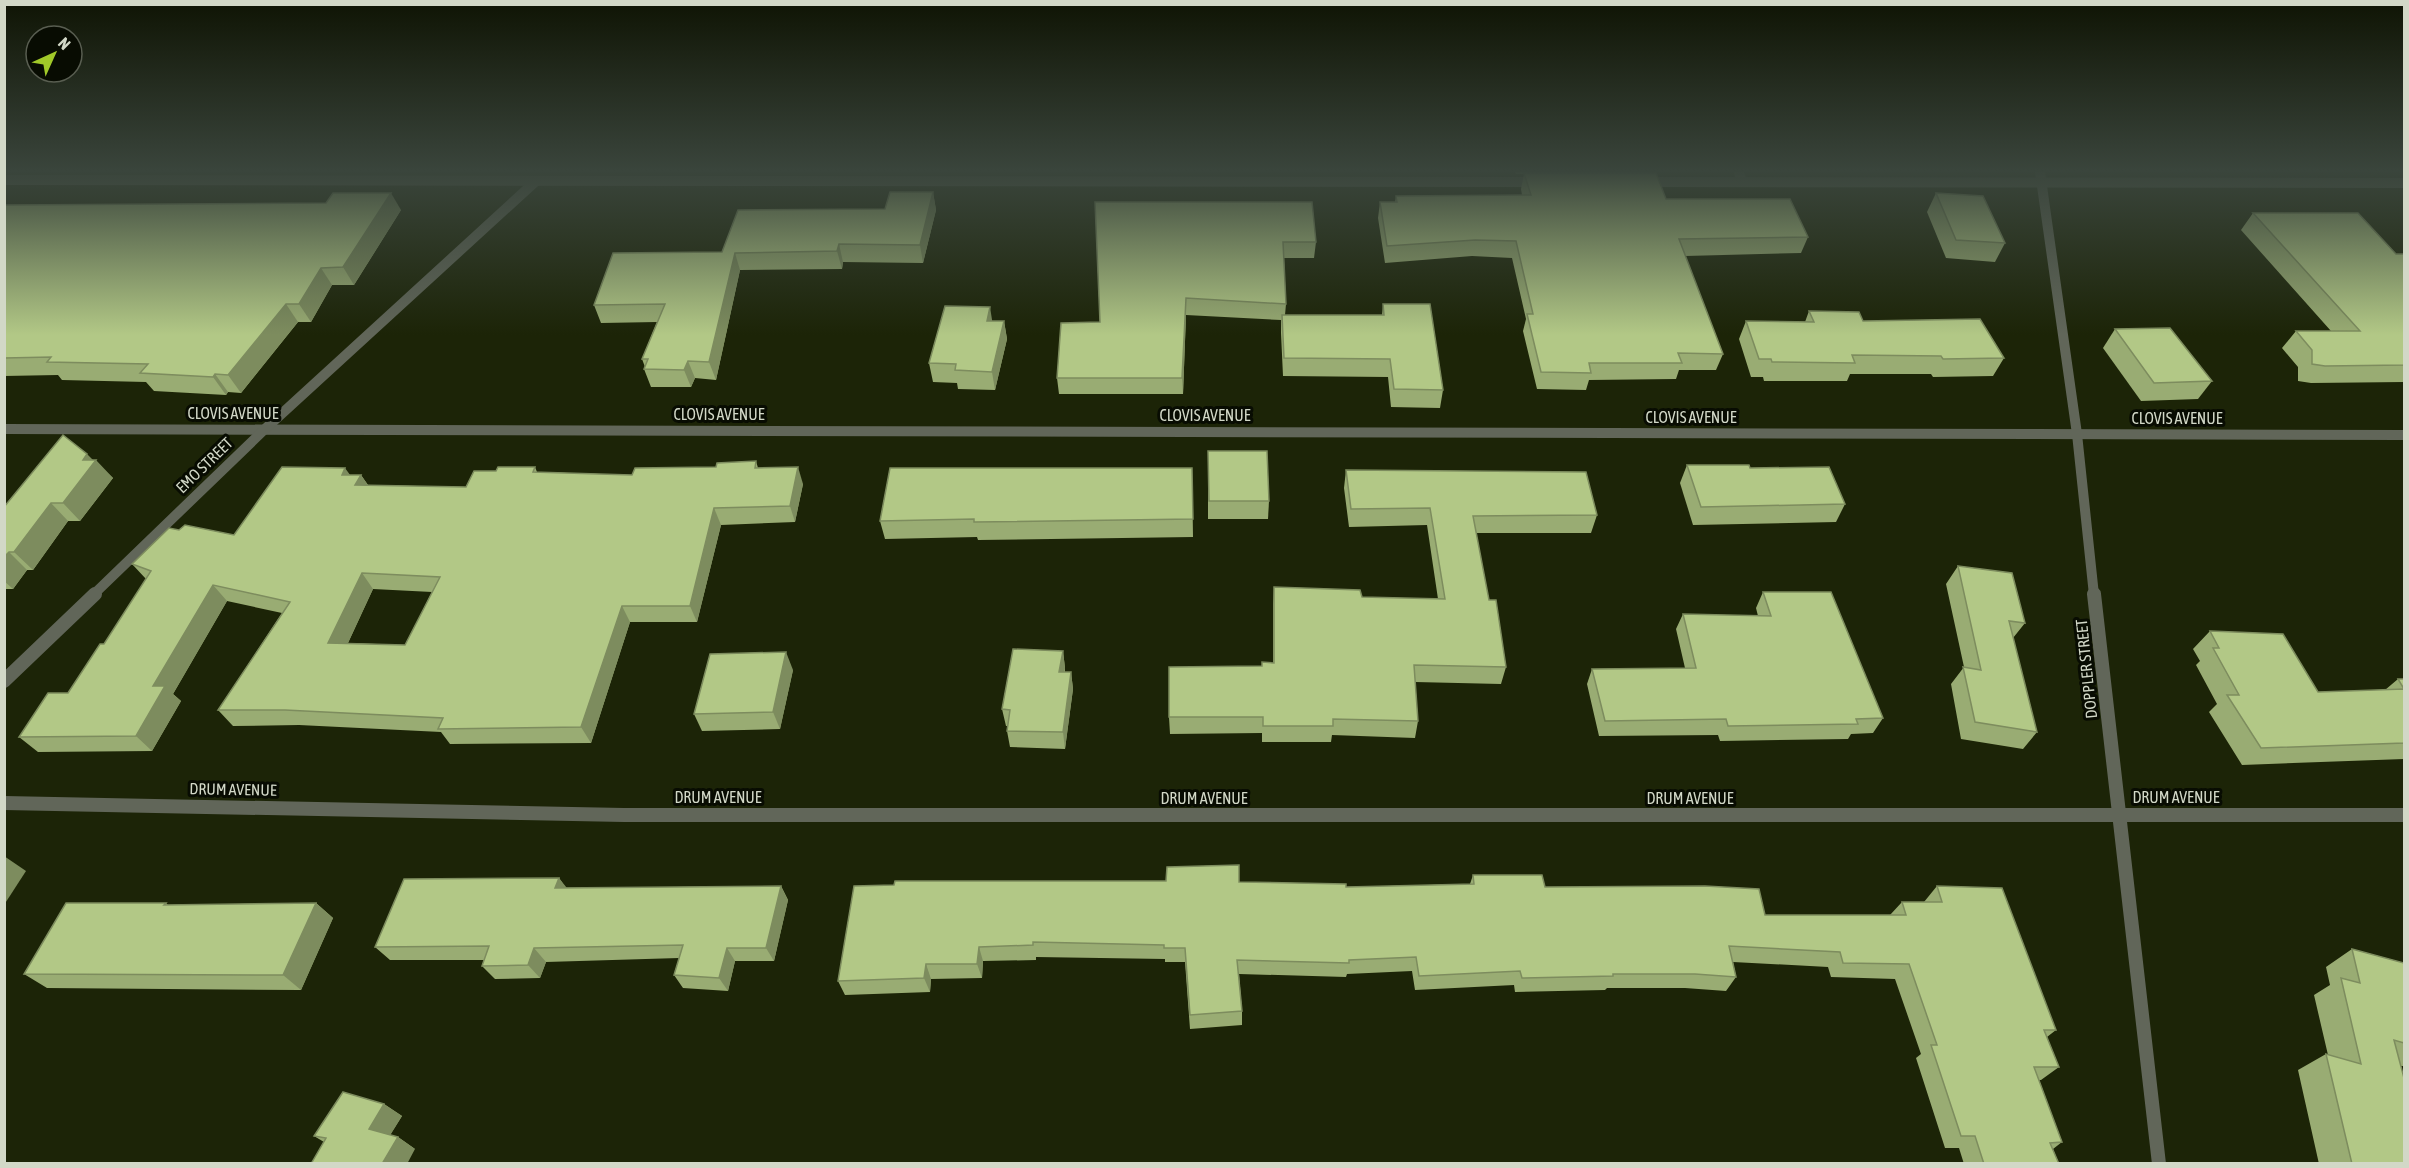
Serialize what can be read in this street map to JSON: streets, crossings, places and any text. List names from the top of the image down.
{
  "streets": {
    "street": [
      "CLOVIS AVENUE",
      "EMO STREET",
      "DOPPLER STREET",
      "DRUM AVENUE"
    ]
  },
  "crossings": [
    ["CLOVIS AVENUE", "EMO STREET"],
    ["CLOVIS AVENUE", "DOPPLER STREET"],
    ["DOPPLER STREET", "DRUM AVENUE"]
  ],
  "north": "top right"
}
